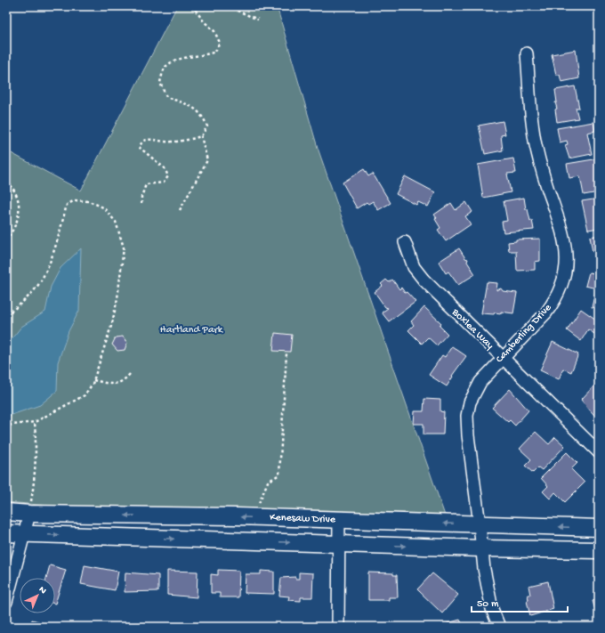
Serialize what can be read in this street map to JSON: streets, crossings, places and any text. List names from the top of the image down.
{
  "streets": {
    "street": ["Boxlea Way", "Camberling Drive", "Kenesaw Drive"]
  },
  "crossings": [
    ["Boxlea Way", "Camberling Drive"],
    ["Camberling Drive", "Kenesaw Drive"]
  ],
  "parks": ["Hartland Park"],
  "scale_bar": "50 m",
  "north": "top right"
}
